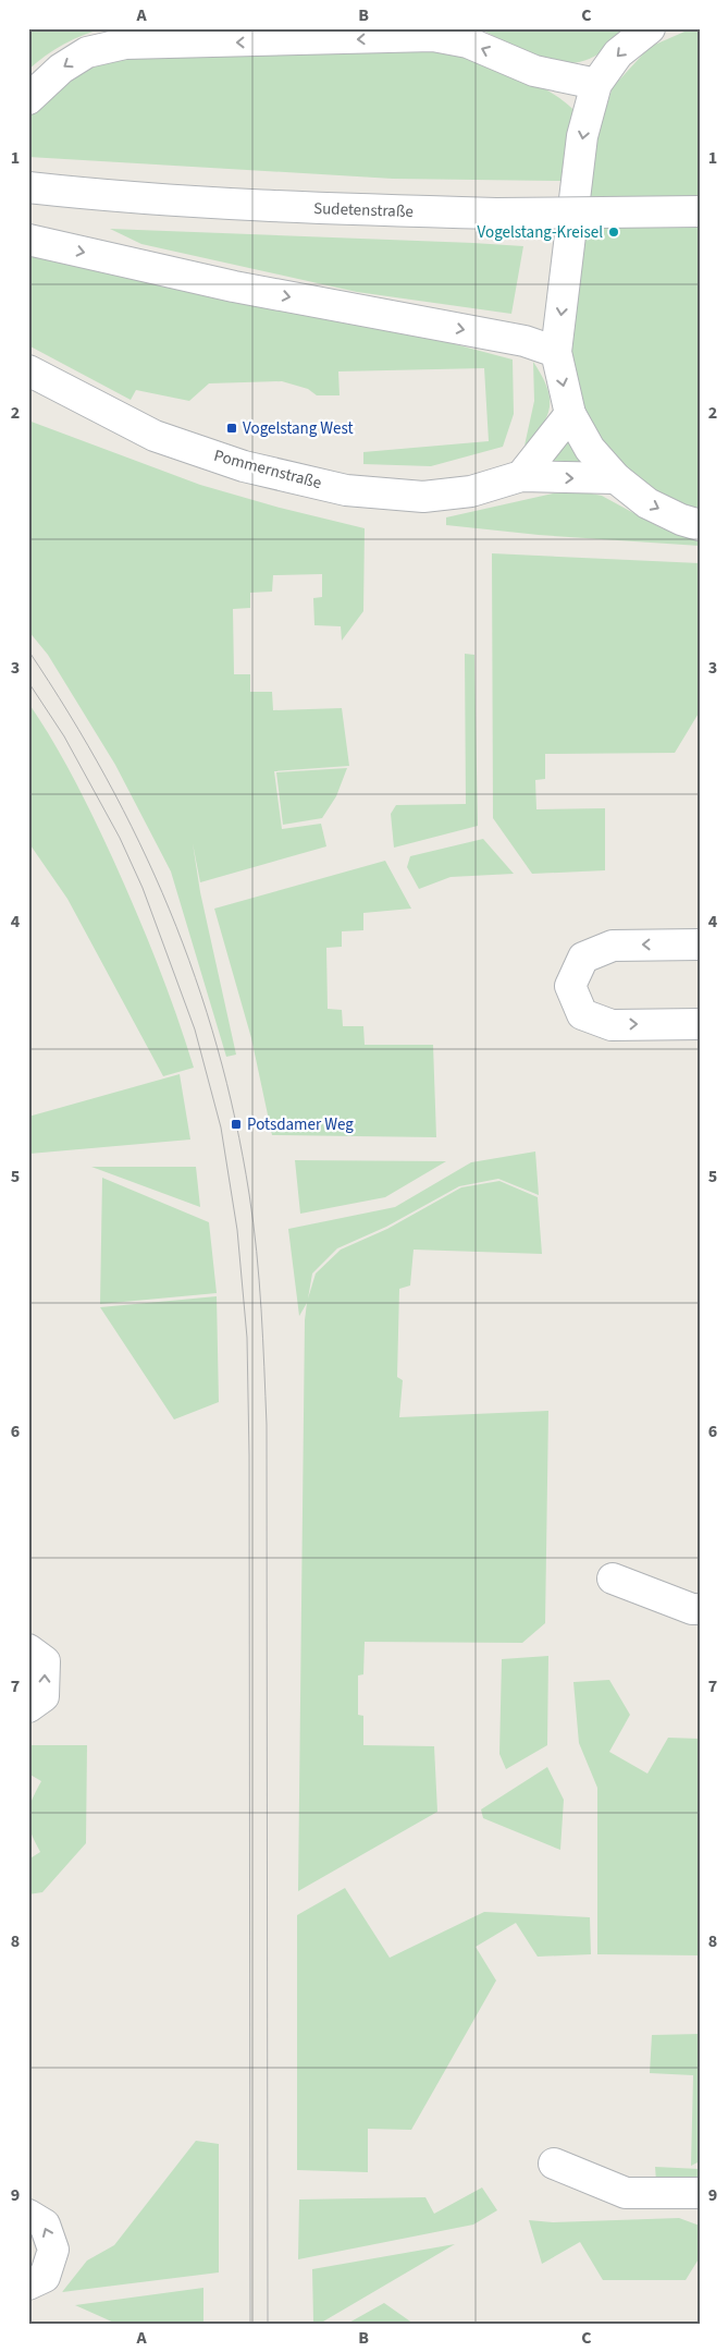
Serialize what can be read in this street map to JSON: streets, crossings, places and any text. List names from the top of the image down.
{
  "streets": {
    "street": ["Sudetenstraße", "Pommernstraße"]
  },
  "places": {
    "other": ["Vogelstang-Kreisel"],
    "transit": ["Vogelstang West", "Potsdamer Weg"]
  },
  "grid": {
    "columns": ["A", "B", "C"],
    "rows": [
      "1",
      "2",
      "3",
      "4",
      "5",
      "6",
      "7",
      "8",
      "9"
    ]
  }
}
